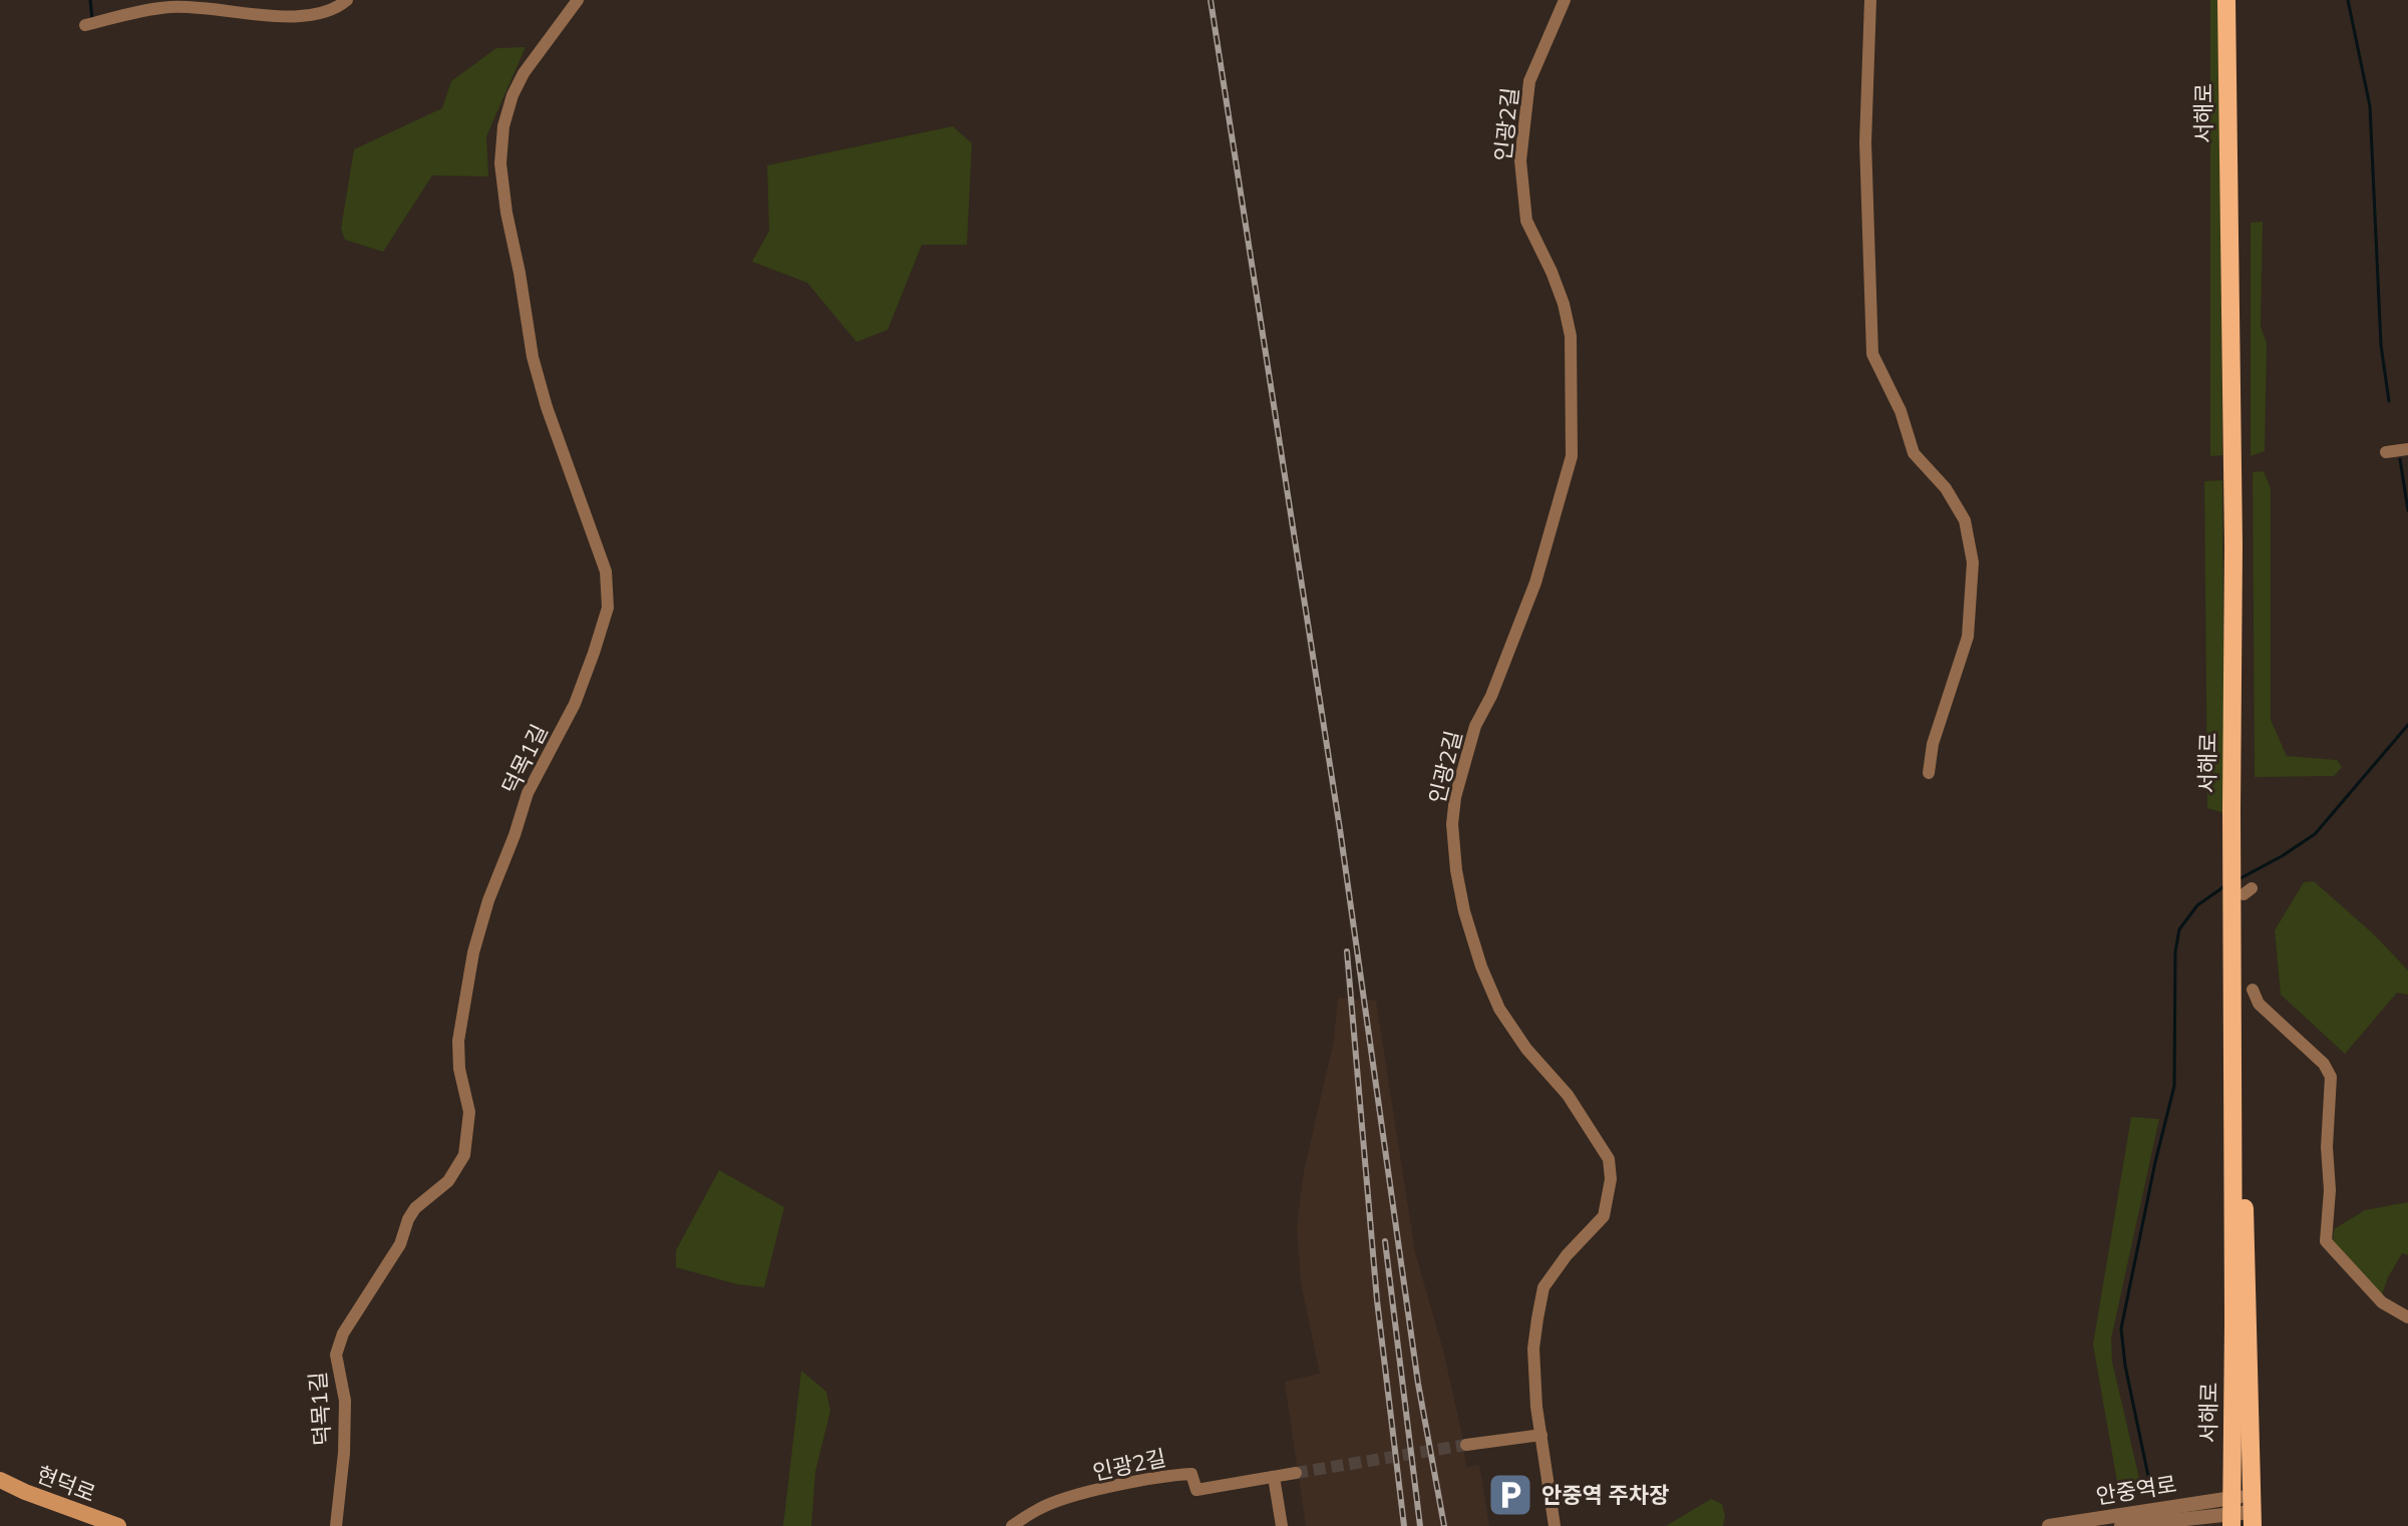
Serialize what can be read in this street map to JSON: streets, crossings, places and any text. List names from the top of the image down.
{
  "streets": {
    "main road": ["서해로", "현덕로"],
    "street": ["인광2길", "덕목1길", "안중역로"]
  },
  "crossings": [
    ["서해로", "안중역로"]
  ],
  "places": {
    "parking": ["안중역 주차장"]
  }
}
